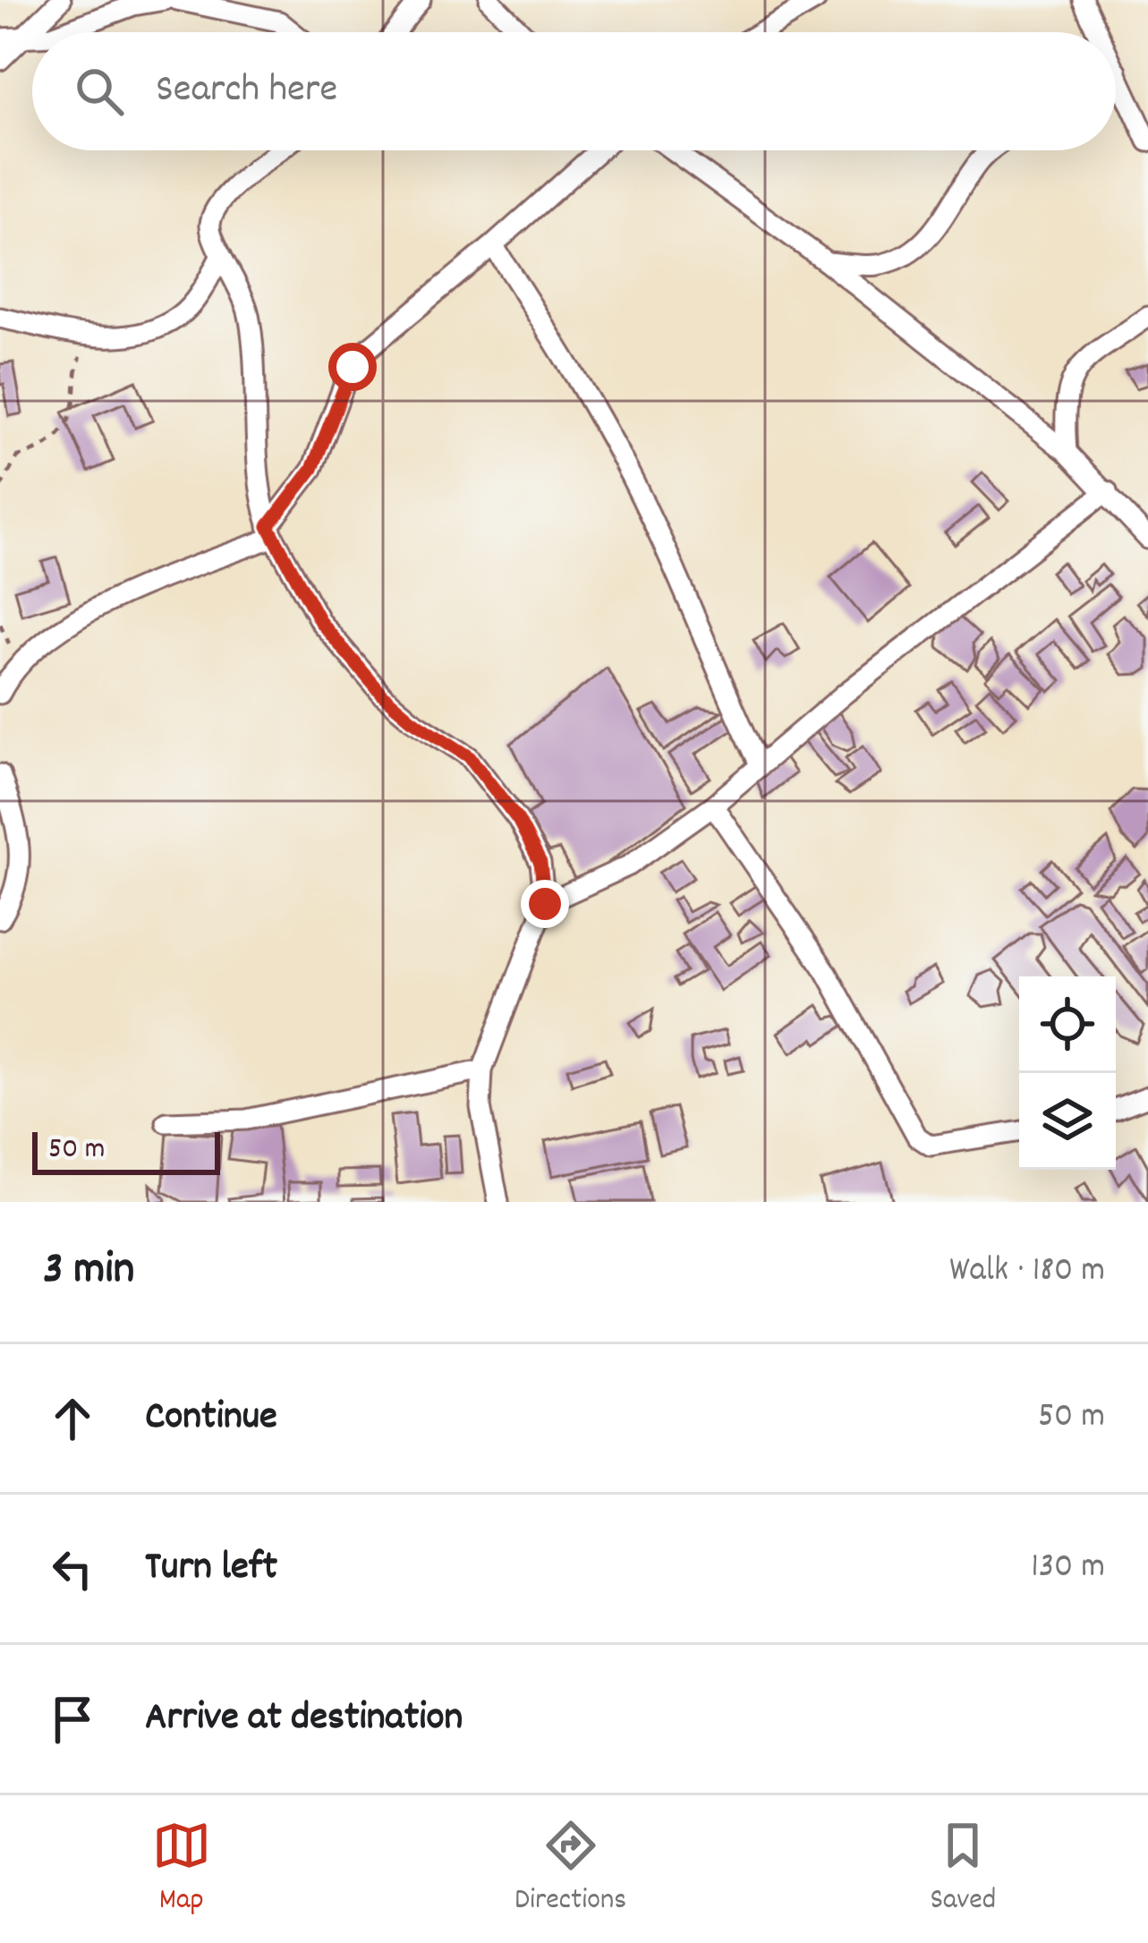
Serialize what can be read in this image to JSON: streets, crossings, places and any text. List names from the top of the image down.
{
  "scale_bar": "50 m",
  "page": {
    "search": "Search here",
    "scale": "50 m",
    "heading": ["3 min", "Walk · 180 m"],
    "list": [
      ["Continue", "50 m"],
      ["Turn left", "130 m"],
      "Arrive at destination"
    ],
    "nav": ["Map", "Directions", "Saved"]
  }
}
